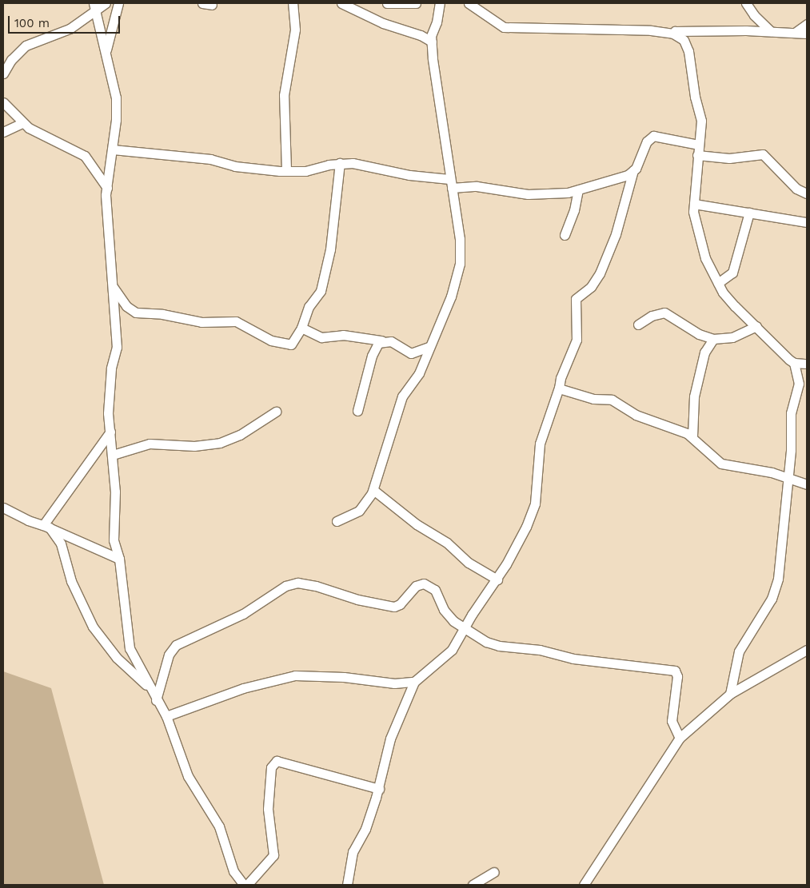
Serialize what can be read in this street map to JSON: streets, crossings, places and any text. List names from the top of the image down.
{
  "scale_bar": "100 m"
}
